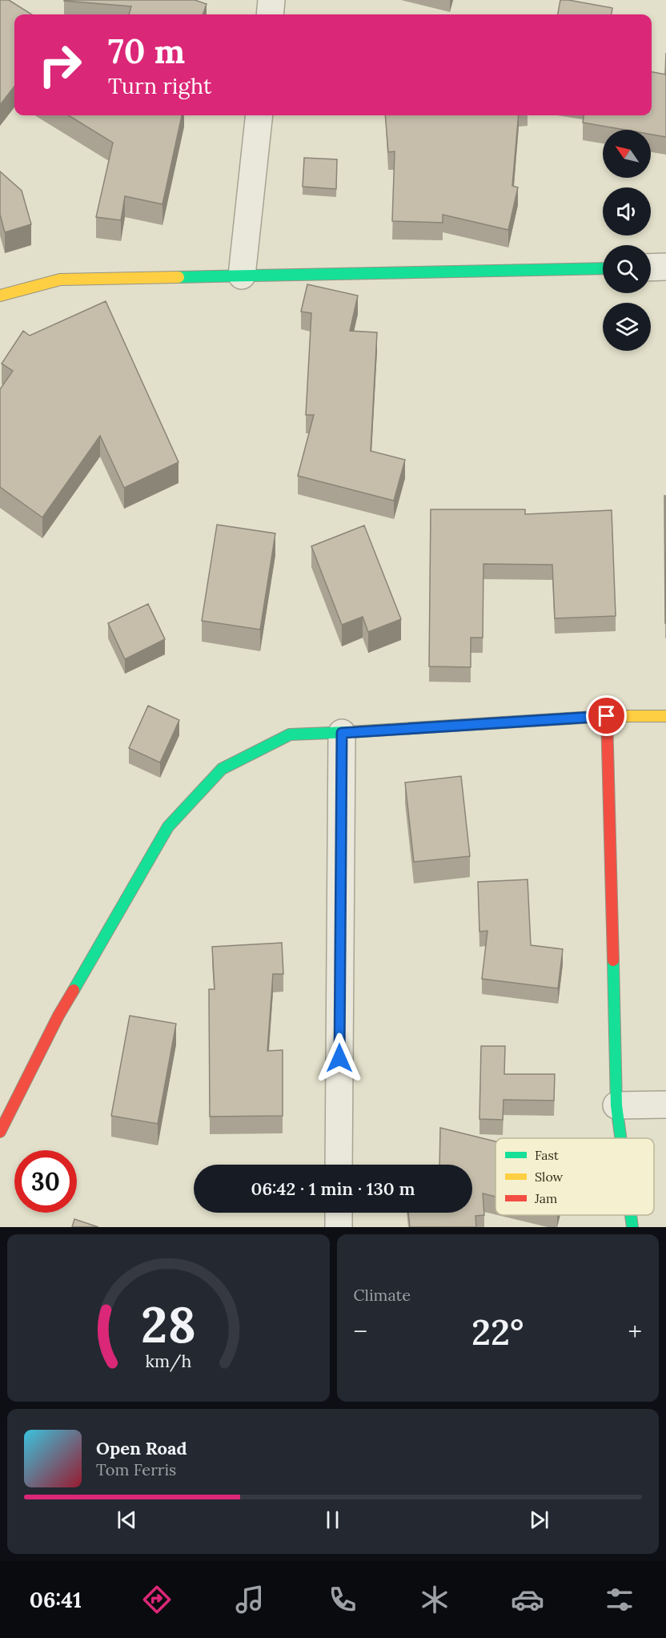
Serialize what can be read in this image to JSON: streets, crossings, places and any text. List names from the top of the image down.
{
  "legend": ["Fast", "Slow", "Jam"],
  "north": "top left",
  "page": {
    "turn": ["70 m", "Turn right"],
    "limit": "30",
    "trip": "06:42 · 1 min · 130 m",
    "tile": "Climate",
    "heat": ["−", "22°", "+"],
    "song": ["Open Road", "Tom Ferris"],
    "tabs": "06:41",
    "gauge": ["28", "km/h"]
  }
}
